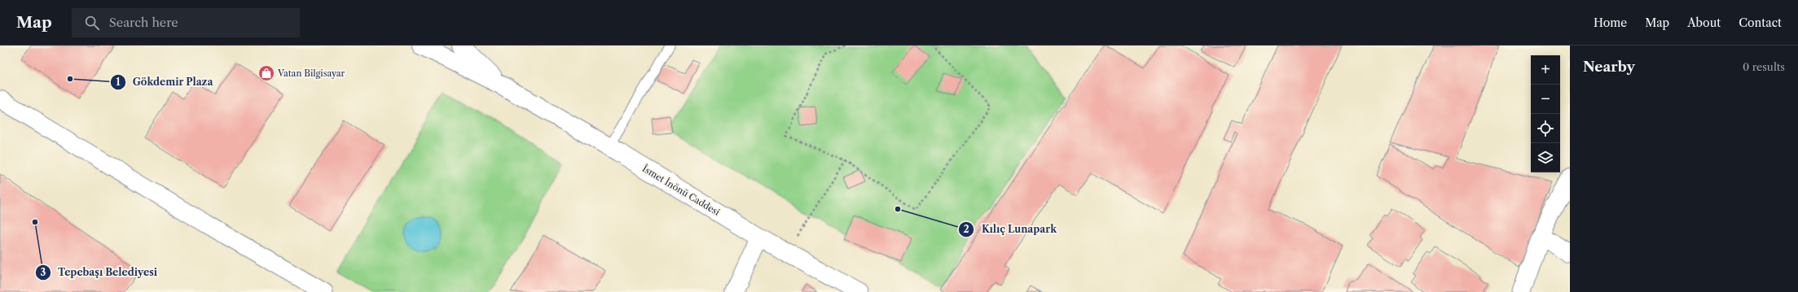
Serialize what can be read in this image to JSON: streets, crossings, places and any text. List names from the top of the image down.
{
  "streets": {
    "main road": ["İsmet İnönü Caddesi"]
  },
  "places": {
    "shop": ["Vatan Bilgisayar"],
    "other": ["Gökdemir Plaza", "Kılıç Lunapark", "Tepebaşı Belediyesi"]
  },
  "page": {
    "header": "Map",
    "search": "Search here",
    "nav": [
      "Home",
      "Map",
      "About",
      "Contact"
    ],
    "heading": ["Nearby", "0 results"],
    "map_buttons": ["+", "−"]
  }
}
